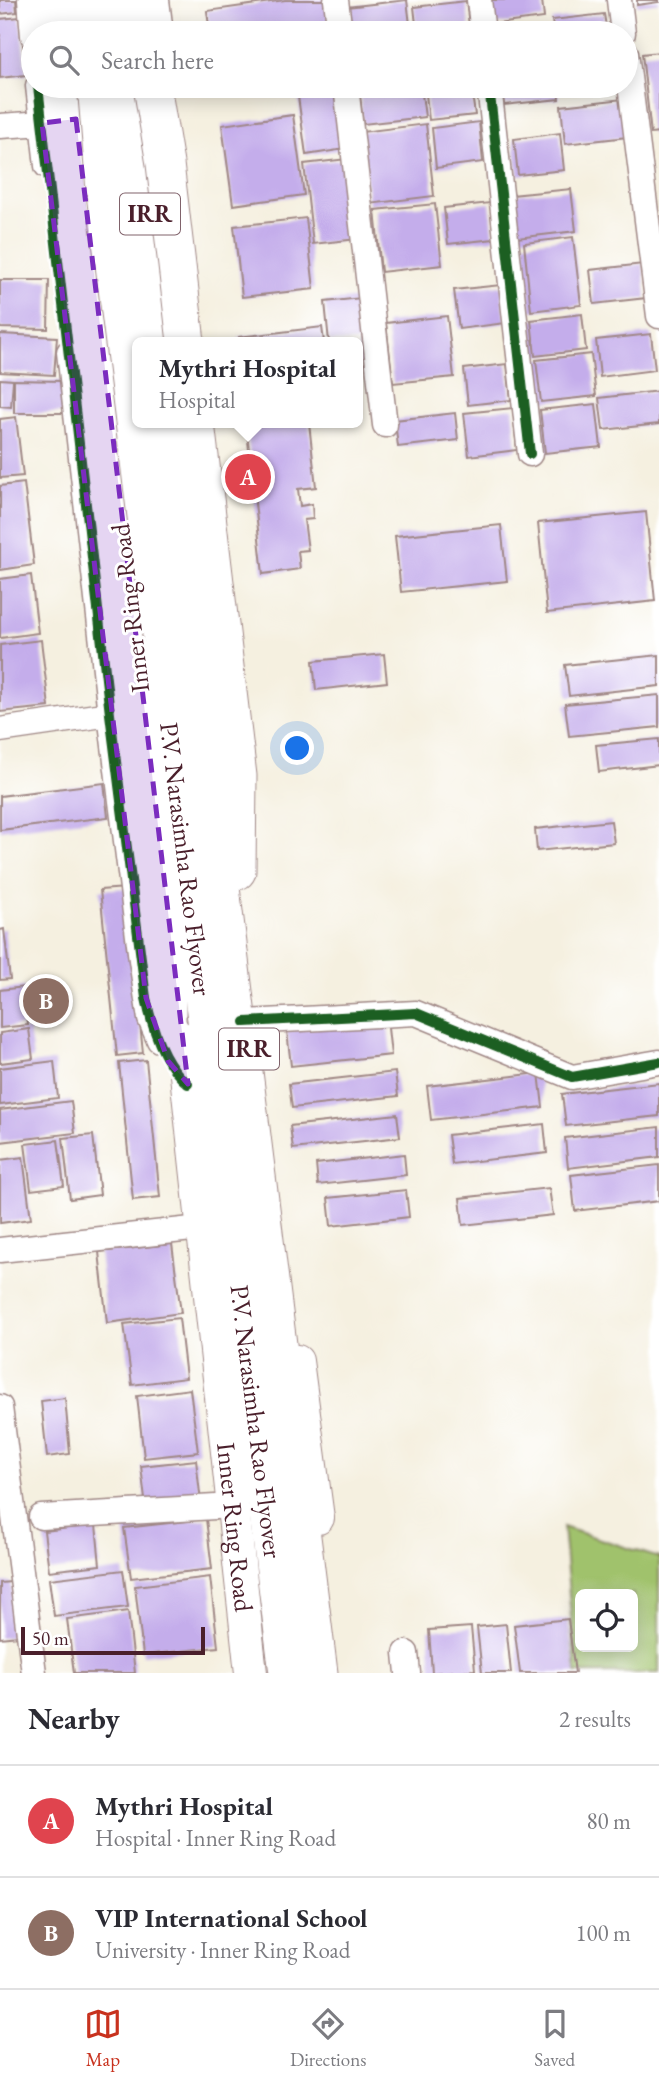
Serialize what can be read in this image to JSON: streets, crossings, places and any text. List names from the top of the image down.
{
  "streets": {
    "highway": ["P.V. Narasimha Rao Flyover"],
    "main road": ["IRR", "Inner Ring Road"]
  },
  "scale_bar": "50 m",
  "page": {
    "search": "Search here",
    "popup": ["Mythri Hospital", "Hospital"],
    "pins": ["A", "B"],
    "scale": "50 m",
    "heading": ["Nearby", "2 results"],
    "list": [
      {
        "mark": "A",
        "name": "Mythri Hospital",
        "note": "Hospital · Inner Ring Road",
        "value": "80 m"
      },
      {
        "mark": "B",
        "name": "VIP International School",
        "note": "University · Inner Ring Road",
        "value": "100 m"
      }
    ],
    "nav": ["Map", "Directions", "Saved"]
  }
}
